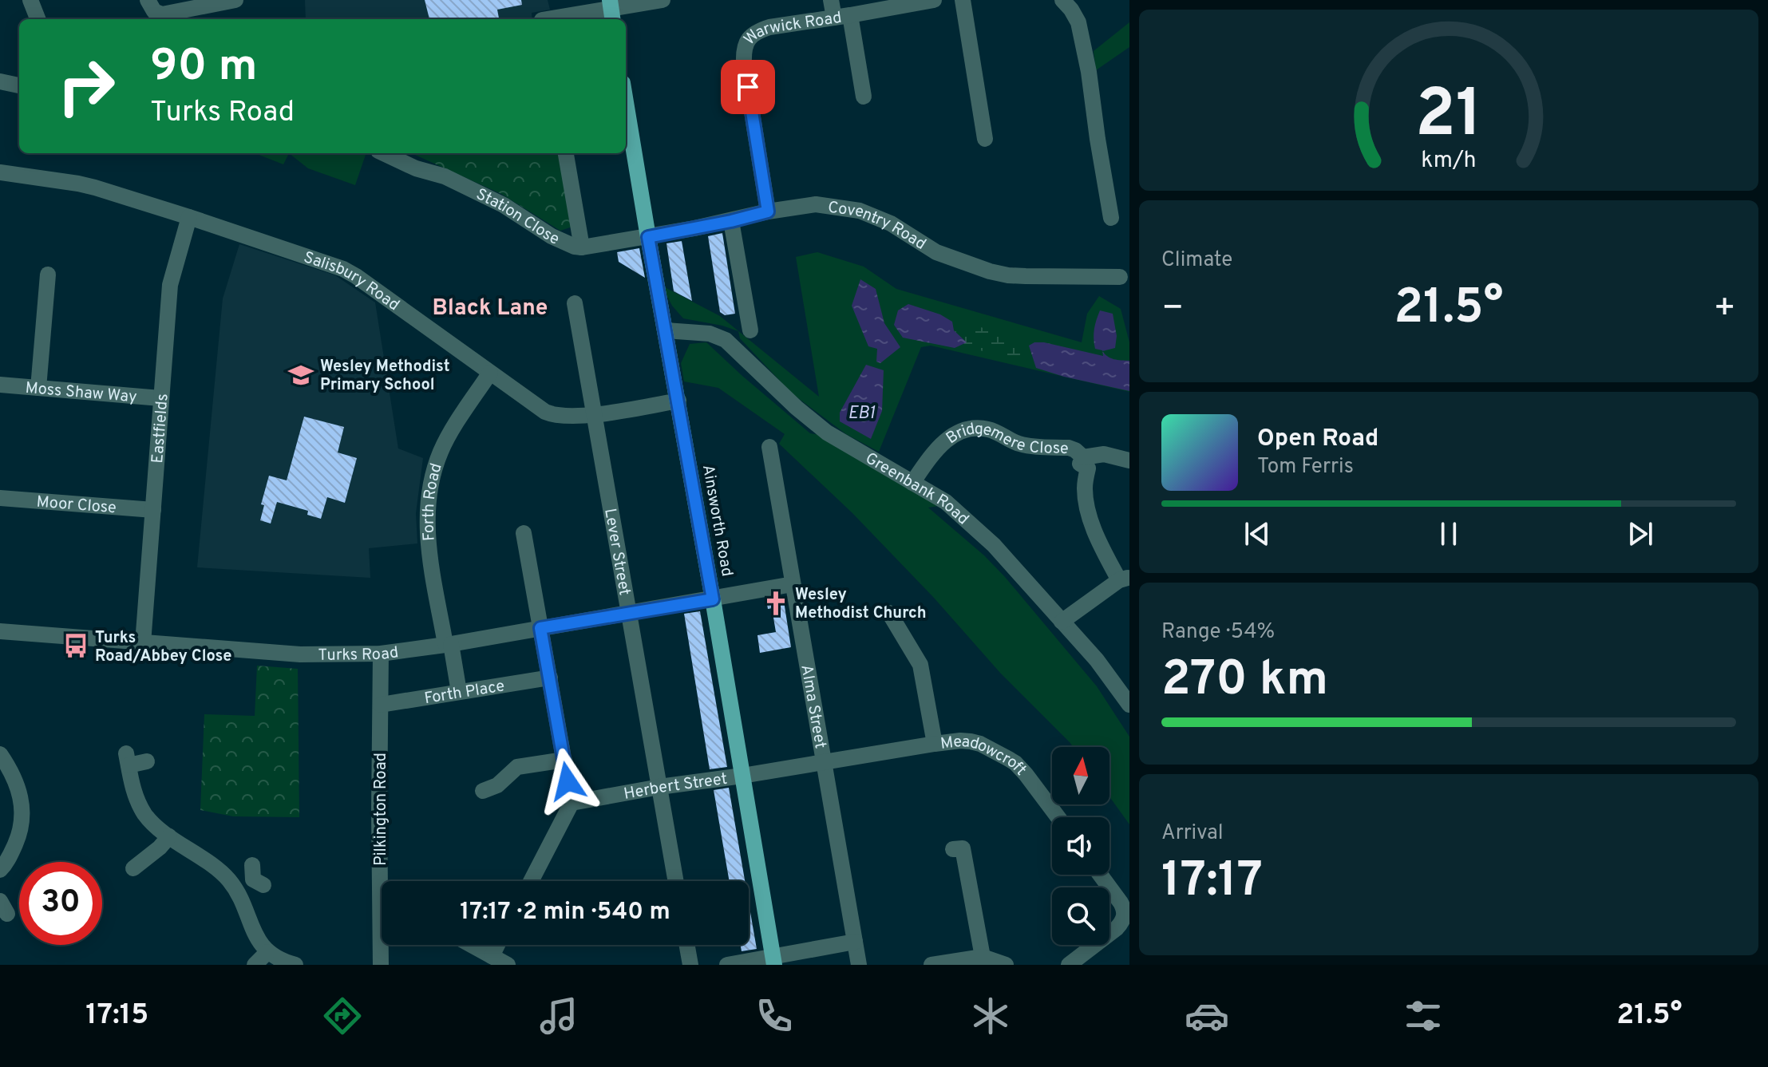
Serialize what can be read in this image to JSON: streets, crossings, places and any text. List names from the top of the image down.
{
  "streets": {
    "main road": ["Ainsworth Road"],
    "street": [
      "Warwick Road",
      "Station Close",
      "Coventry Road",
      "Salisbury Road",
      "Moss Shaw Way",
      "Eastfields",
      "Bridgemere Close",
      "Greenbank Road",
      "Forth Road",
      "Moor Close",
      "Lever Street",
      "Turks Road",
      "Forth Place",
      "Alma Street",
      "Meadowcroft",
      "Herbert Street",
      "Pilkington Road"
    ]
  },
  "crossings": [
    ["Warwick Road", "Coventry Road"],
    ["Station Close", "Coventry Road"],
    ["Station Close", "Ainsworth Road"],
    ["Coventry Road", "Ainsworth Road"],
    ["Salisbury Road", "Eastfields"],
    ["Salisbury Road", "Forth Road"],
    ["Salisbury Road", "Ainsworth Road"],
    ["Salisbury Road", "Lever Street"],
    ["Moss Shaw Way", "Eastfields"],
    ["Eastfields", "Moor Close"],
    ["Eastfields", "Turks Road"],
    ["Bridgemere Close", "Greenbank Road"],
    ["Greenbank Road", "Ainsworth Road"],
    ["Forth Road", "Turks Road"],
    ["Forth Road", "Forth Place"],
    ["Ainsworth Road", "Turks Road"],
    ["Ainsworth Road", "Herbert Street"],
    ["Lever Street", "Turks Road"],
    ["Lever Street", "Herbert Street"],
    ["Turks Road", "Alma Street"],
    ["Turks Road", "Pilkington Road"],
    ["Forth Place", "Pilkington Road"],
    ["Alma Street", "Herbert Street"],
    ["Meadowcroft", "Herbert Street"]
  ],
  "districts": ["Black Lane"],
  "water": ["EB1"],
  "places": {
    "school or university": ["Wesley Methodist Primary School"],
    "church": ["Wesley Methodist Church"],
    "bus stop": ["Turks Road/Abbey Close"]
  },
  "north": "top",
  "page": {
    "turn": ["90 m", "Turks Road"],
    "tile": [
      "Climate",
      ["Range · 54%", "270 km"],
      ["Arrival", "17:17"]
    ],
    "heat": ["−", "21.5°", "+"],
    "song": ["Open Road", "Tom Ferris"],
    "limit": "30",
    "trip": "17:17 · 2 min · 540 m",
    "tabs": ["17:15", "21.5°"],
    "gauge": ["21", "km/h"]
  }
}
